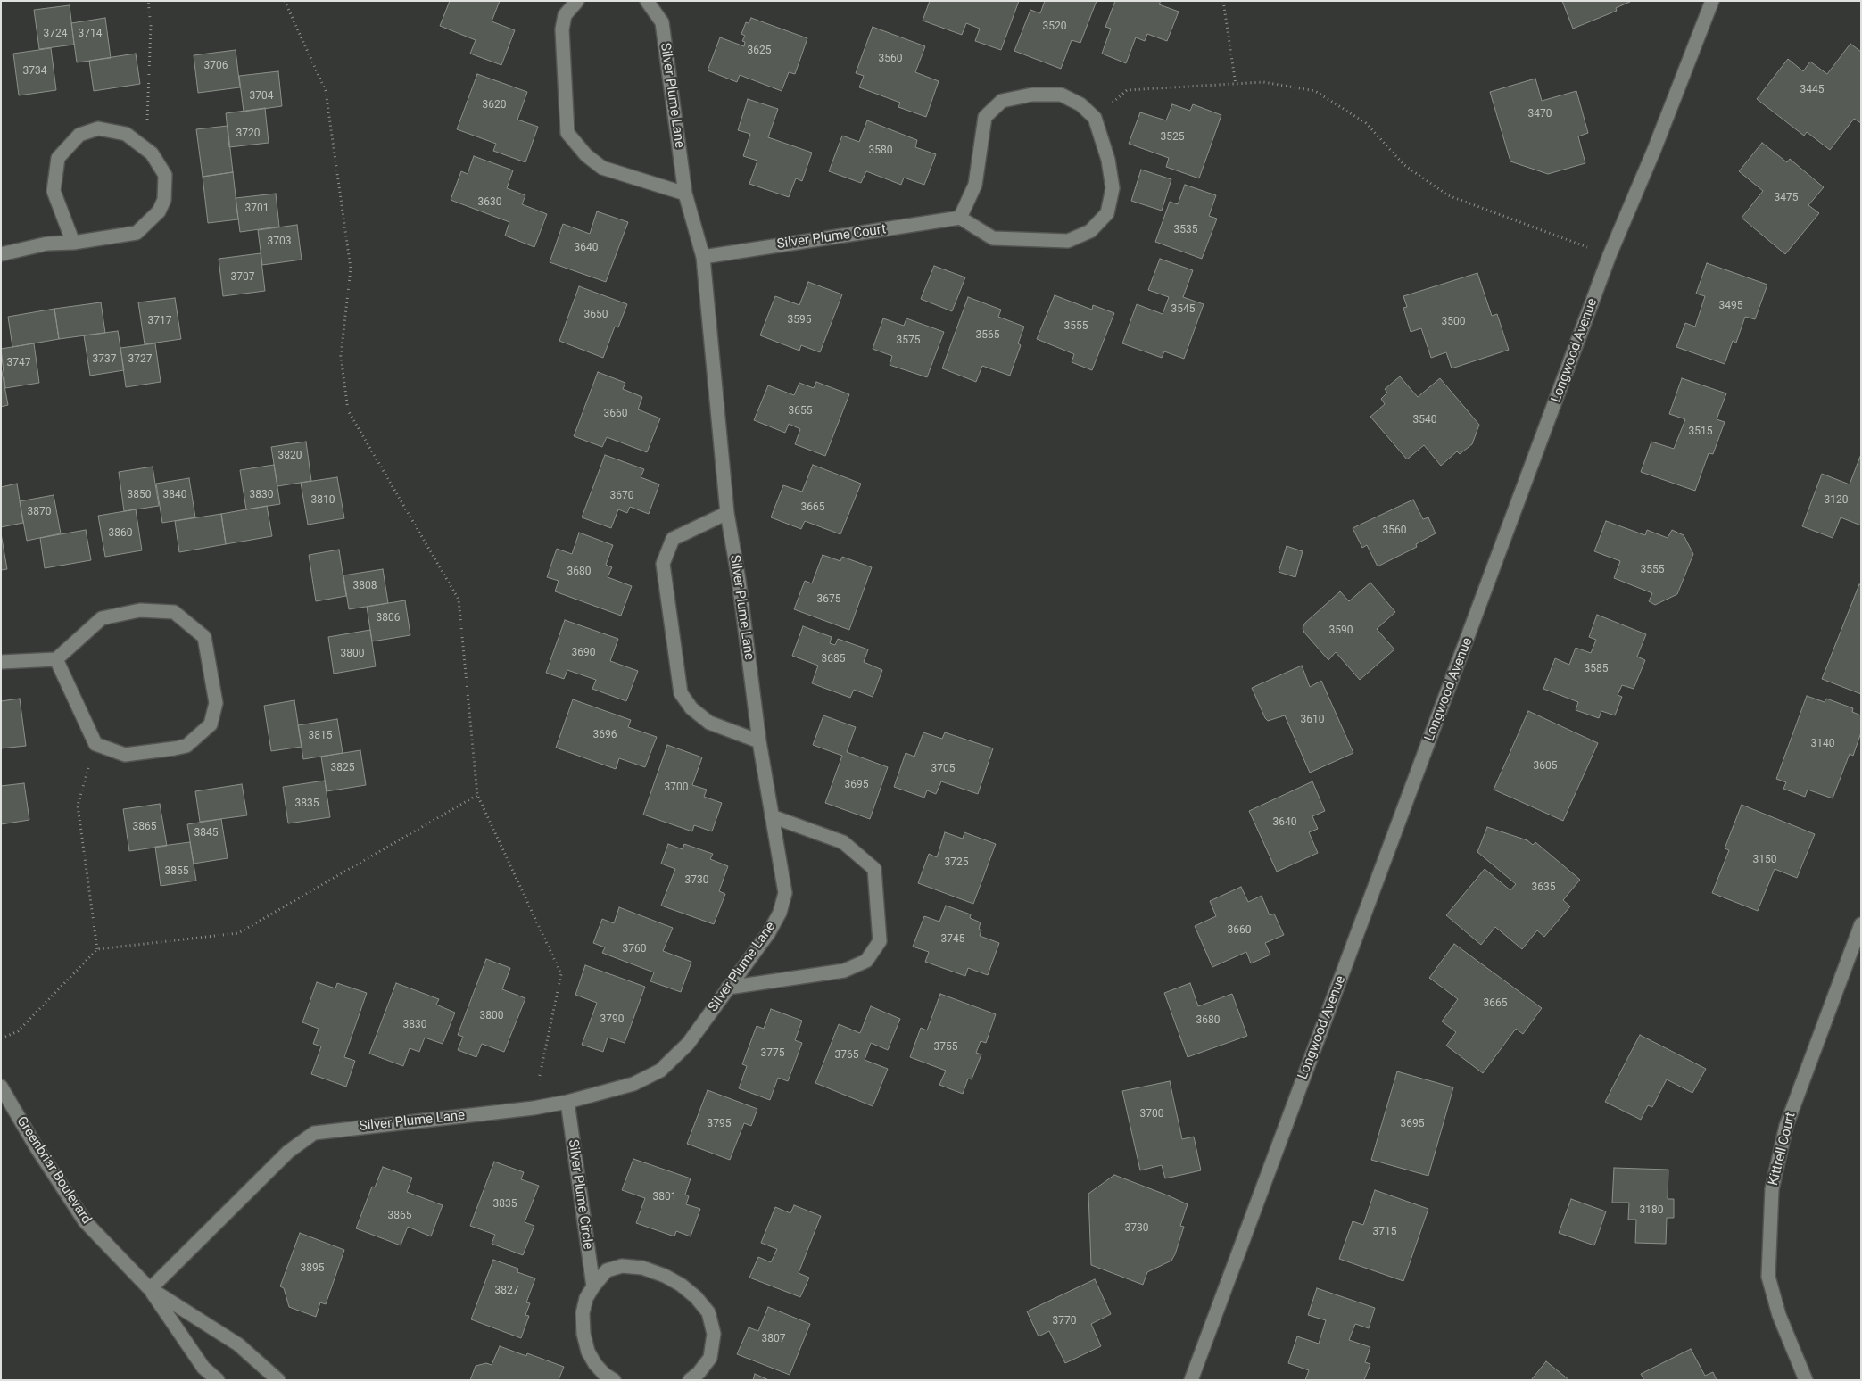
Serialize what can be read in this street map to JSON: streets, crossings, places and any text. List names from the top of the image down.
{
  "streets": {
    "street": [
      "Silver Plume Lane",
      "Silver Plume Court",
      "Longwood Avenue",
      "Kittrell Court",
      "Greenbriar Boulevard",
      "Silver Plume Circle"
    ]
  },
  "crossings": [
    ["Silver Plume Lane", "Silver Plume Court"],
    ["Silver Plume Lane", "Greenbriar Boulevard"],
    ["Silver Plume Lane", "Silver Plume Circle"]
  ],
  "house_numbers": [
    "3520",
    "3724",
    "3714",
    "3625",
    "3560",
    "3706",
    "3734",
    "3445",
    "3704",
    "3620",
    "3470",
    "3720",
    "3525",
    "3580",
    "3475",
    "3630",
    "3701",
    "3535",
    "3703",
    "3640",
    "3707",
    "3495",
    "3545",
    "3650",
    "3595",
    "3717",
    "3500",
    "3555",
    "3565",
    "3575",
    "3737",
    "3727",
    "3747",
    "3655",
    "3660",
    "3540",
    "3515",
    "3820",
    "3850",
    "3840",
    "3830",
    "3670",
    "3810",
    "3120",
    "3665",
    "3870",
    "3560",
    "3860",
    "3555",
    "3680",
    "3808",
    "3675",
    "3806",
    "3590",
    "3690",
    "3800",
    "3685",
    "3585",
    "3610",
    "3696",
    "3815",
    "3140",
    "3605",
    "3825",
    "3705",
    "3695",
    "3700",
    "3835",
    "3640",
    "3865",
    "3845",
    "3150",
    "3725",
    "3855",
    "3730",
    "3635",
    "3660",
    "3745",
    "3760",
    "3665",
    "3800",
    "3790",
    "3680",
    "3830",
    "3755",
    "3775",
    "3765",
    "3700",
    "3795",
    "3695",
    "3801",
    "3835",
    "3180",
    "3865",
    "3730",
    "3715",
    "3895",
    "3827",
    "3770",
    "3807"
  ]
}
